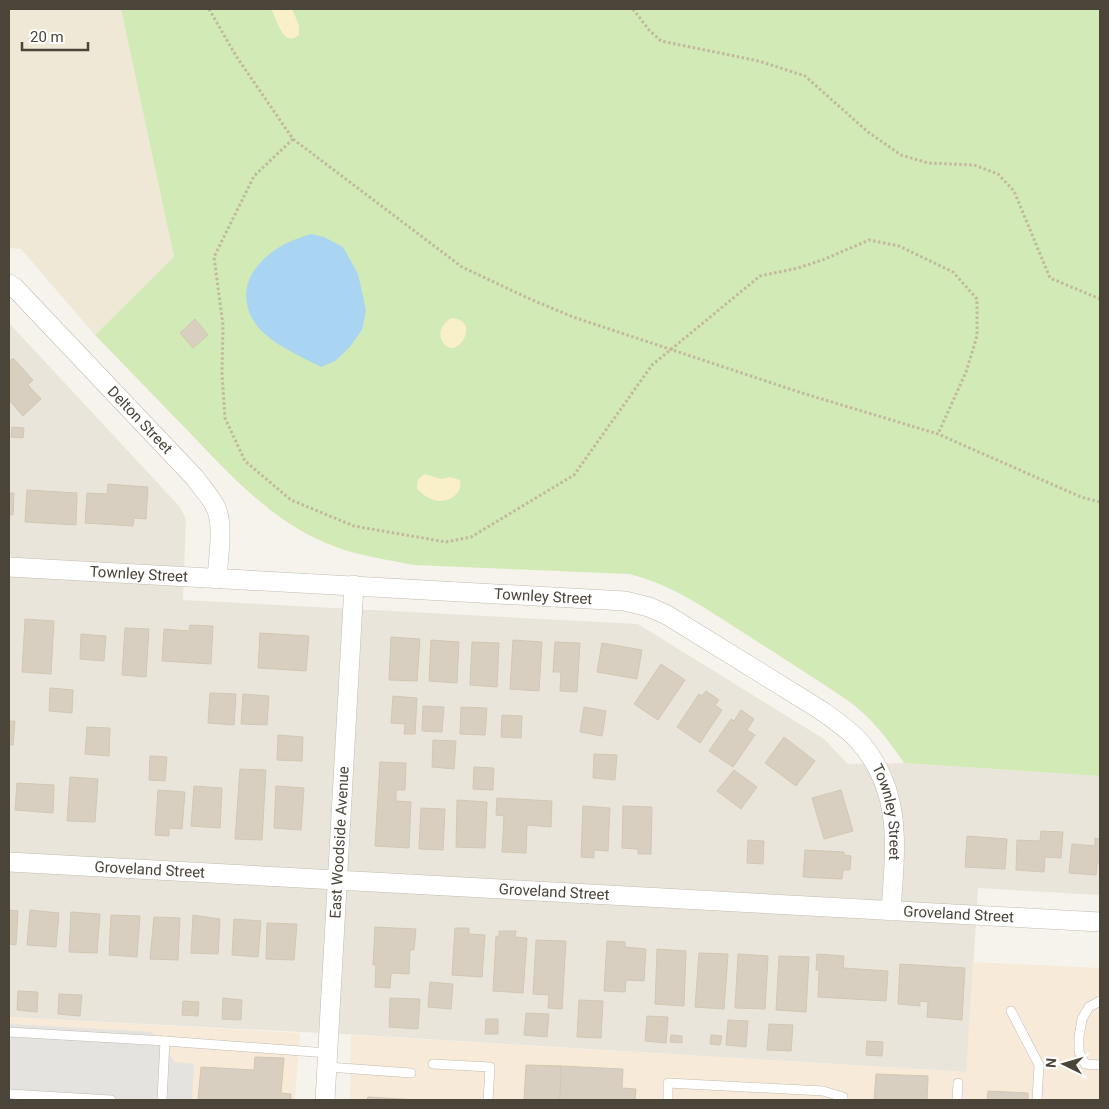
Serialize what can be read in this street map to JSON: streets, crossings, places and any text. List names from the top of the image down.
{
  "streets": {
    "street": [
      "Delton Street",
      "Townley Street",
      "East Woodside Avenue",
      "Groveland Street"
    ]
  },
  "crossings": [
    ["Delton Street", "Townley Street"],
    ["Townley Street", "East Woodside Avenue"],
    ["Townley Street", "Groveland Street"],
    ["East Woodside Avenue", "Groveland Street"]
  ],
  "scale_bar": "20 m",
  "north": "left"
}
